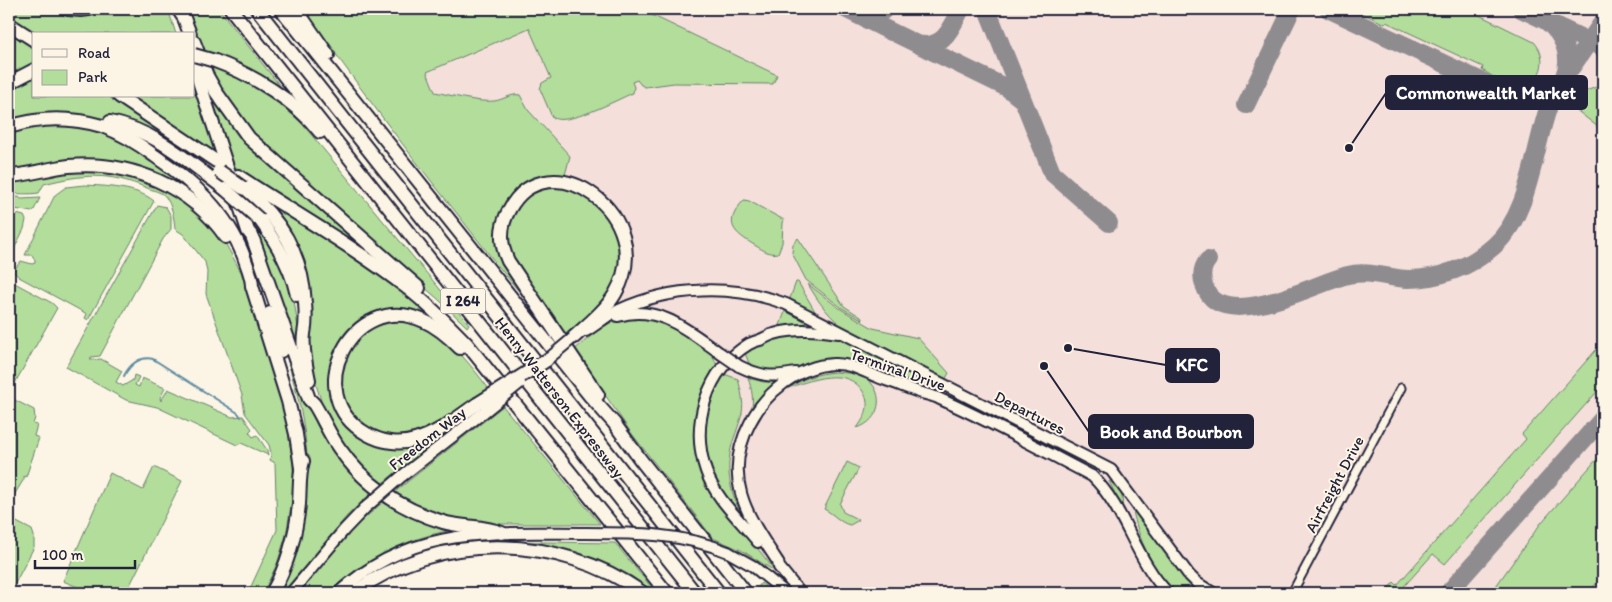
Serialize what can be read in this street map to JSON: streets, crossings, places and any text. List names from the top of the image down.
{
  "streets": {
    "highway": ["I 264", "Henry Watterson Expressway"],
    "main road": ["Terminal Drive", "Departures", "Freedom Way"],
    "street": ["Airfreight Drive"]
  },
  "places": ["Commonwealth Market", "KFC", "Book and Bourbon"],
  "legend": ["Road", "Park"],
  "scale_bar": "100 m"
}
